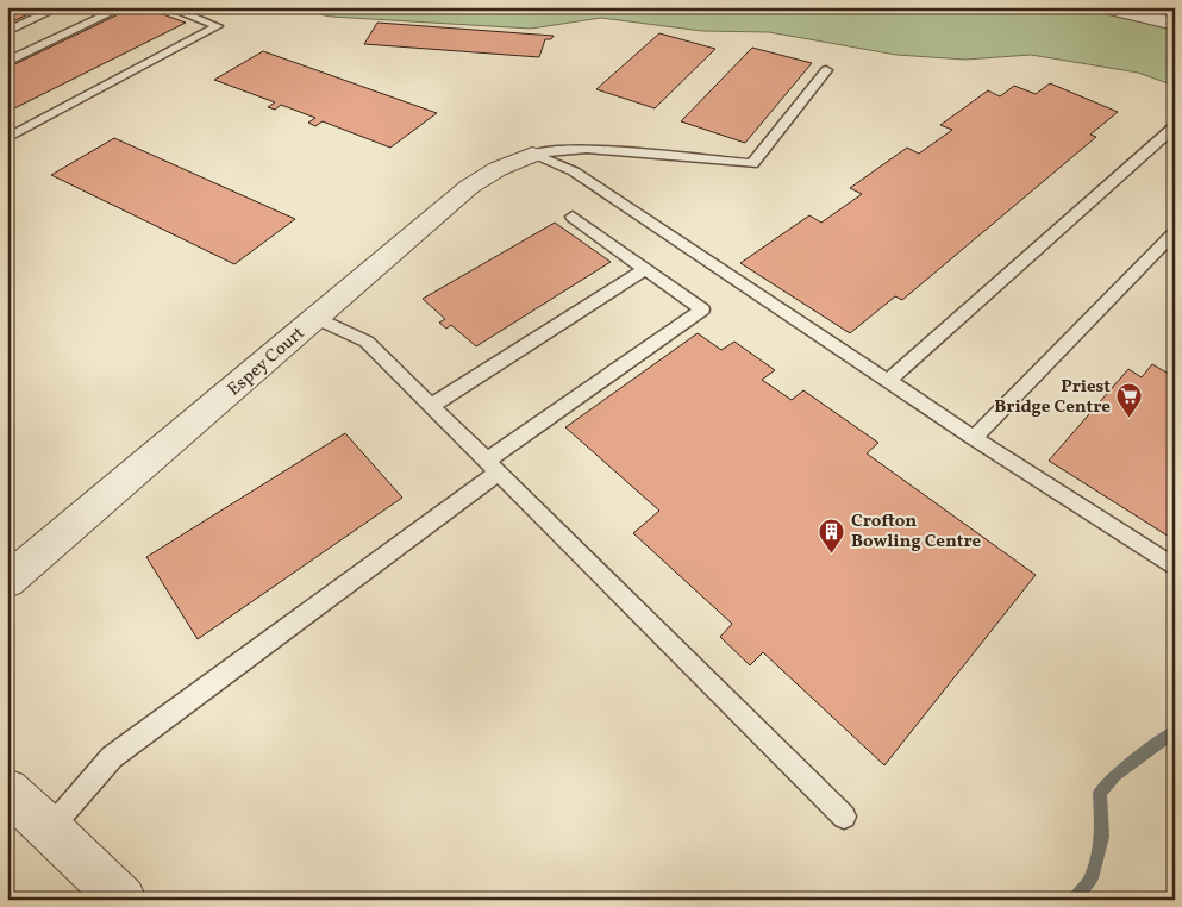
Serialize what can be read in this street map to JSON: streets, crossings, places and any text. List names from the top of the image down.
{
  "streets": {
    "street": ["Espey Court"]
  },
  "places": {
    "supermarket": ["Priest Bridge Centre"],
    "building": ["Crofton Bowling Centre"]
  }
}
